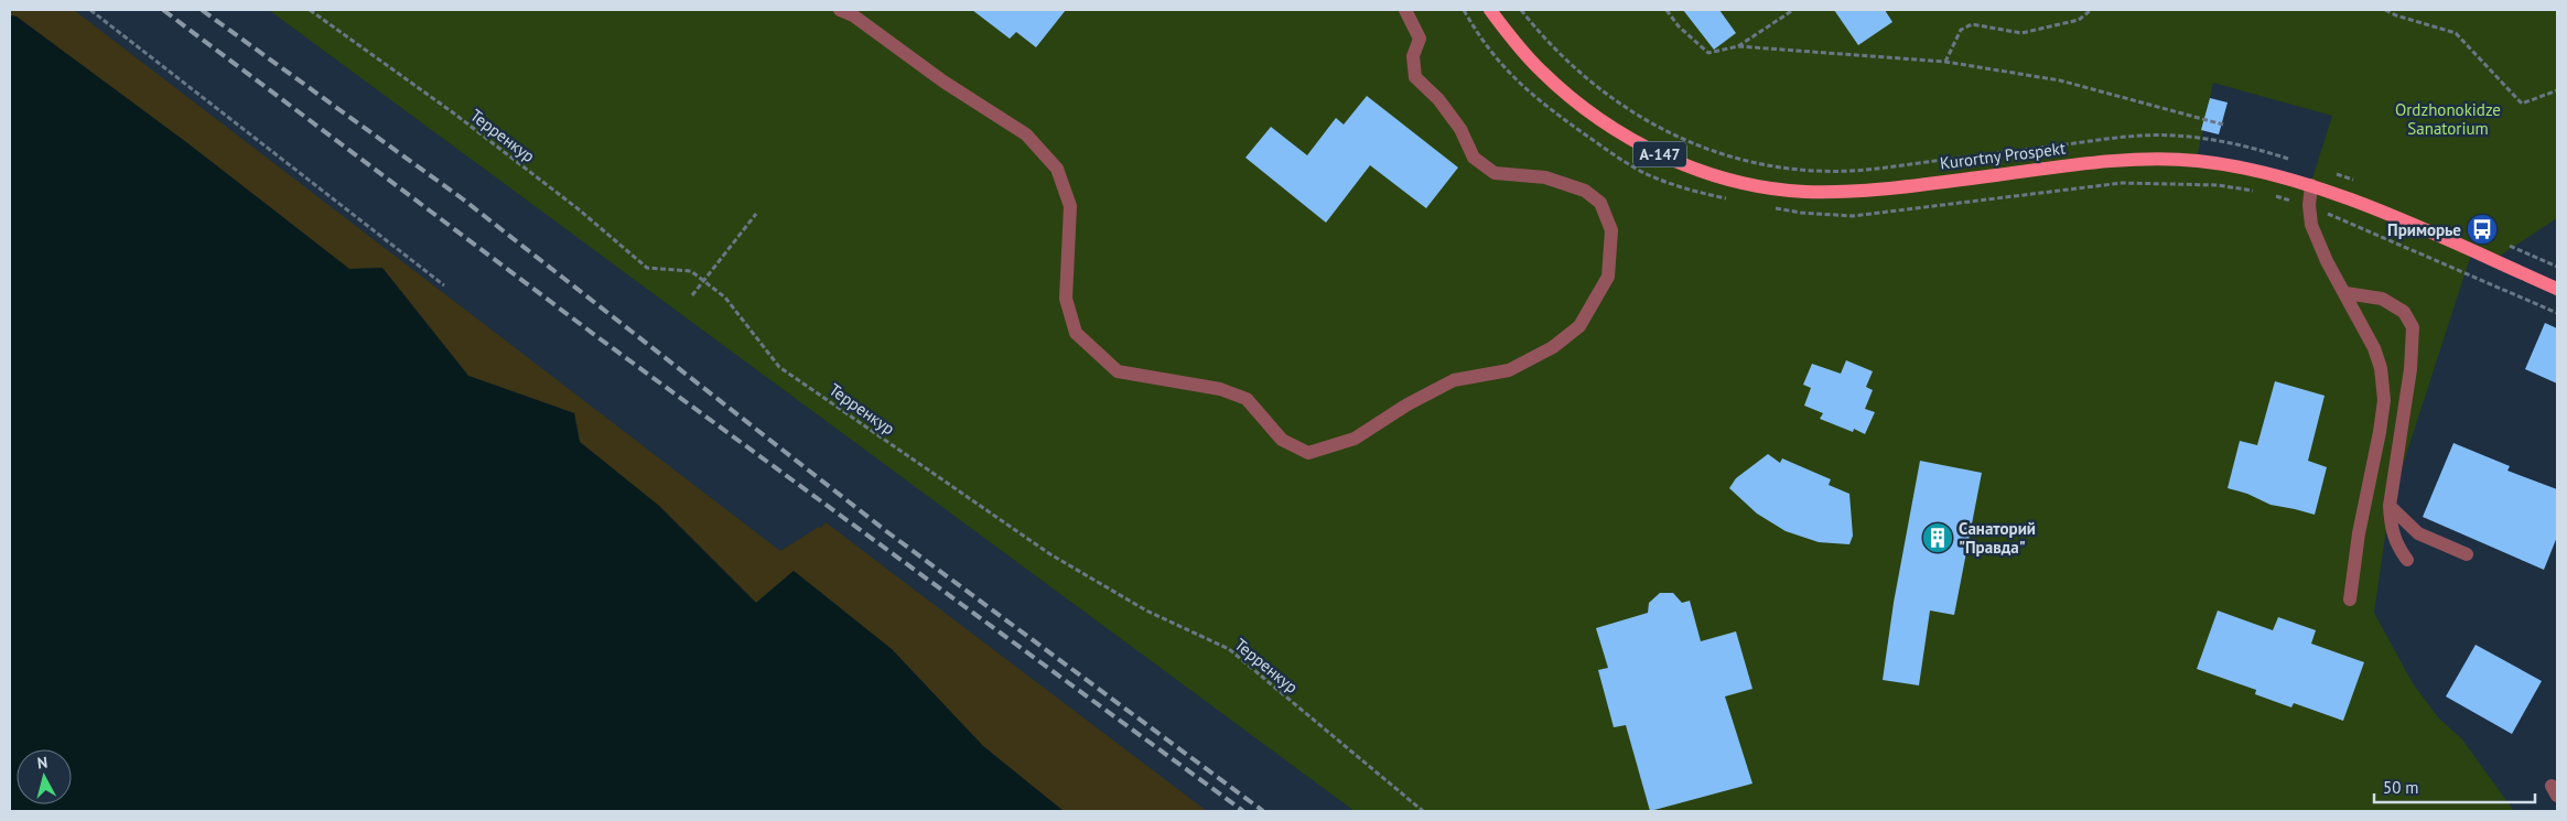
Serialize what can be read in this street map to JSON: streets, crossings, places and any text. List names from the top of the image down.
{
  "streets": {
    "main road": ["А-147", "Kurortny Prospekt"],
    "path": ["Терренкур"]
  },
  "parks": ["Ordzhonokidze Sanatorium"],
  "places": {
    "bus stop": ["Приморье"],
    "building": ["Санаторий \"Правда\""]
  },
  "scale_bar": "50 m",
  "north": "top"
}
